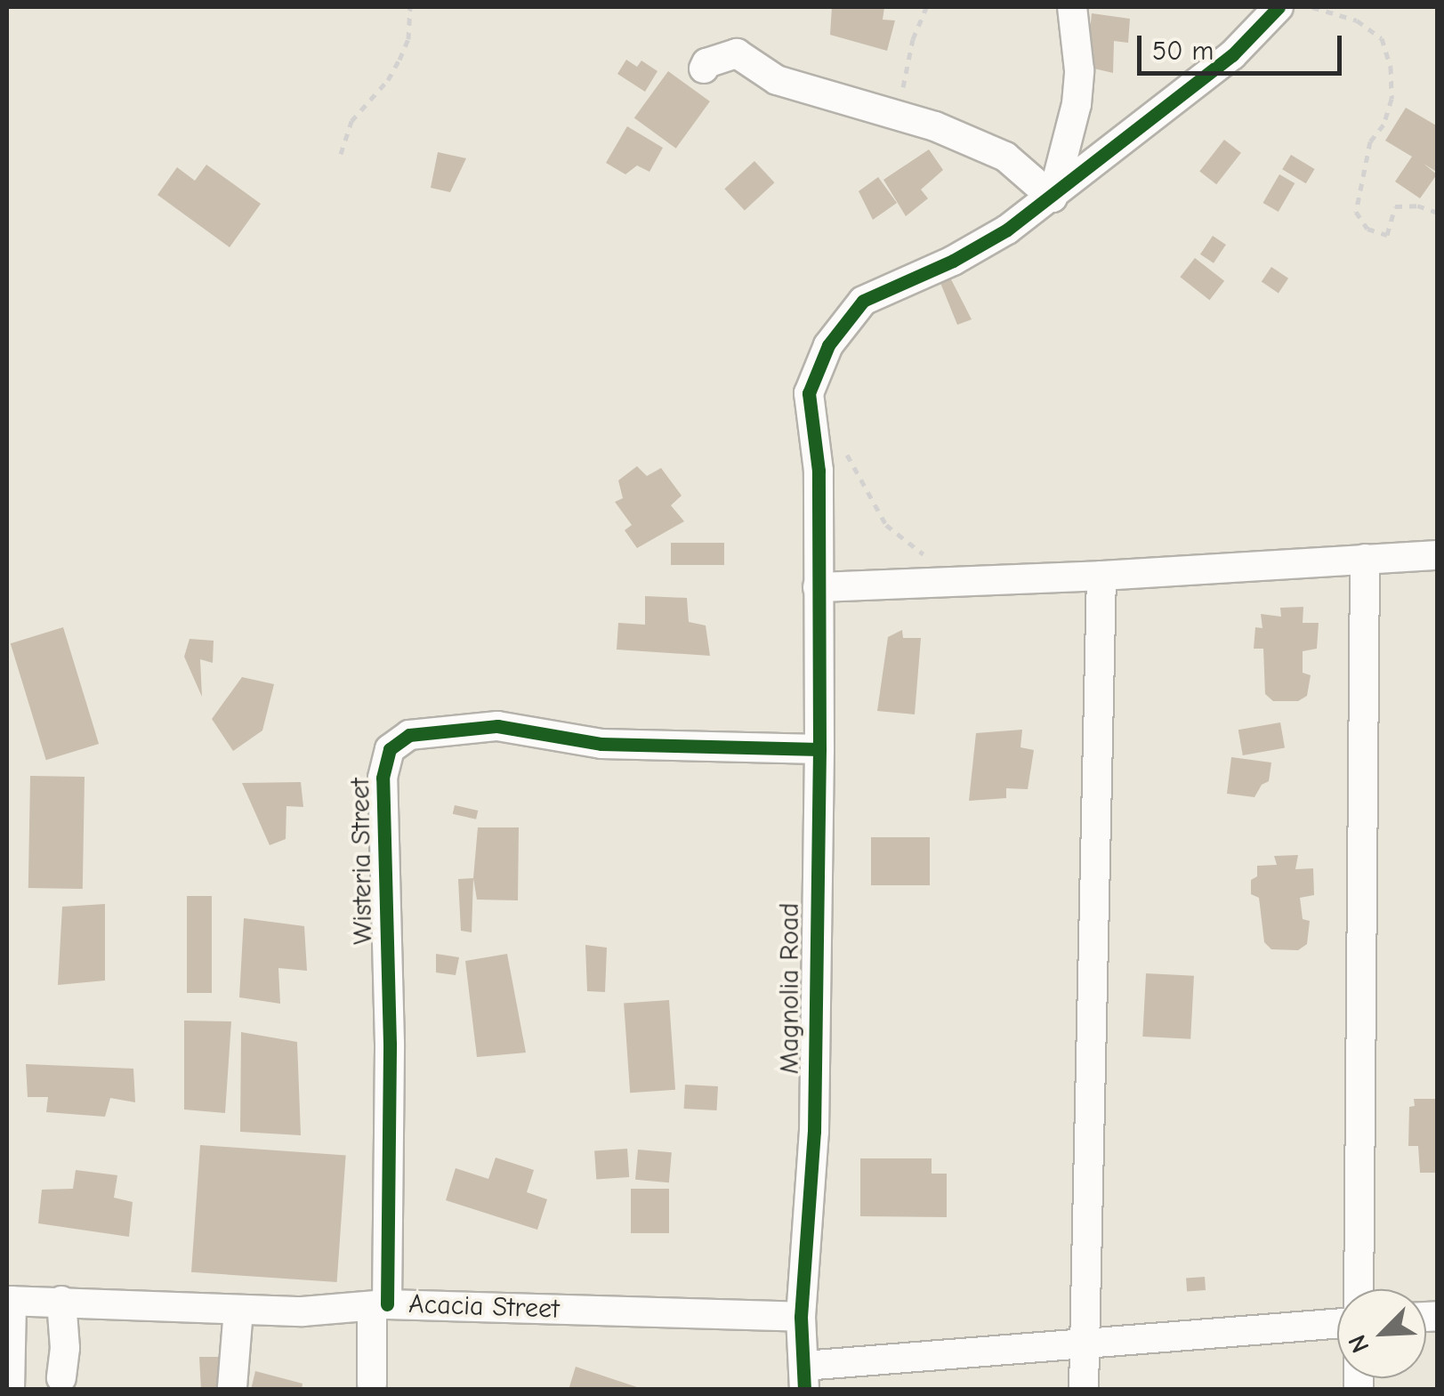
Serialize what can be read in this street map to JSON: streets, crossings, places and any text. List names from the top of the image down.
{
  "streets": {
    "street": ["Wisteria Street", "Magnolia Road", "Acacia Street"]
  },
  "crossings": [
    ["Wisteria Street", "Magnolia Road"],
    ["Wisteria Street", "Acacia Street"],
    ["Magnolia Road", "Acacia Street"]
  ],
  "scale_bar": "50 m",
  "north": "bottom left"
}
